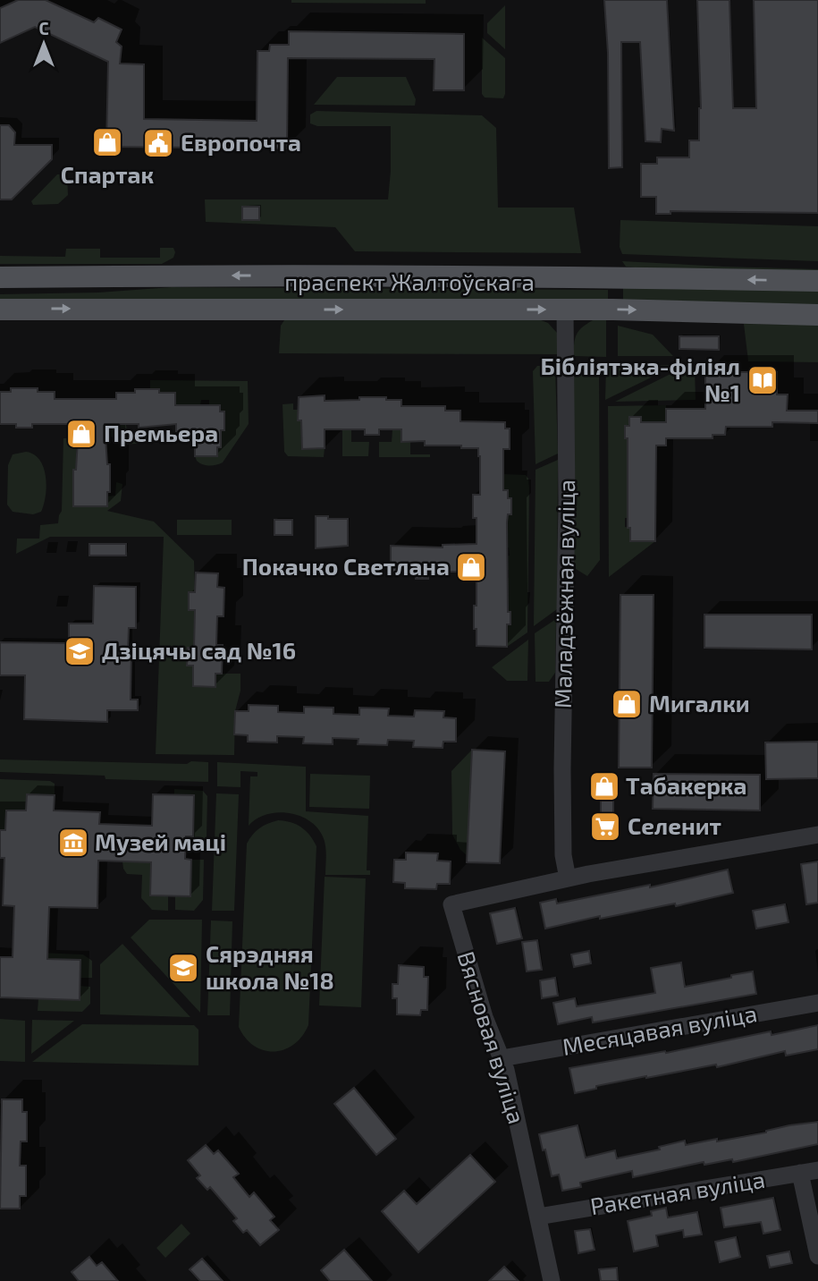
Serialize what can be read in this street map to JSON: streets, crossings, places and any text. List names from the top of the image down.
{
  "streets": {
    "main road": ["праспект Жалтоўскага"],
    "street": [
      "Маладзёжная вуліца",
      "Месяцавая вуліца",
      "Вясновая вуліца",
      "Ракетная вуліца"
    ]
  },
  "crossings": [
    ["праспект Жалтоўскага", "Маладзёжная вуліца"],
    ["Маладзёжная вуліца", "Вясновая вуліца"],
    ["Месяцавая вуліца", "Вясновая вуліца"],
    ["Вясновая вуліца", "Ракетная вуліца"]
  ],
  "places": {
    "shop": [
      "Спартак",
      "Премьера",
      "Покачко Светлана",
      "Мигалки",
      "Табакерка"
    ],
    "public building": ["Европочта"],
    "library": ["Бібліятэка-філіял №1"],
    "school or university": ["Дзіцячы сад №16", "Сярэдняя школа №18"],
    "supermarket": ["Селенит"],
    "museum": ["Музей маці"]
  },
  "north": "top"
}
